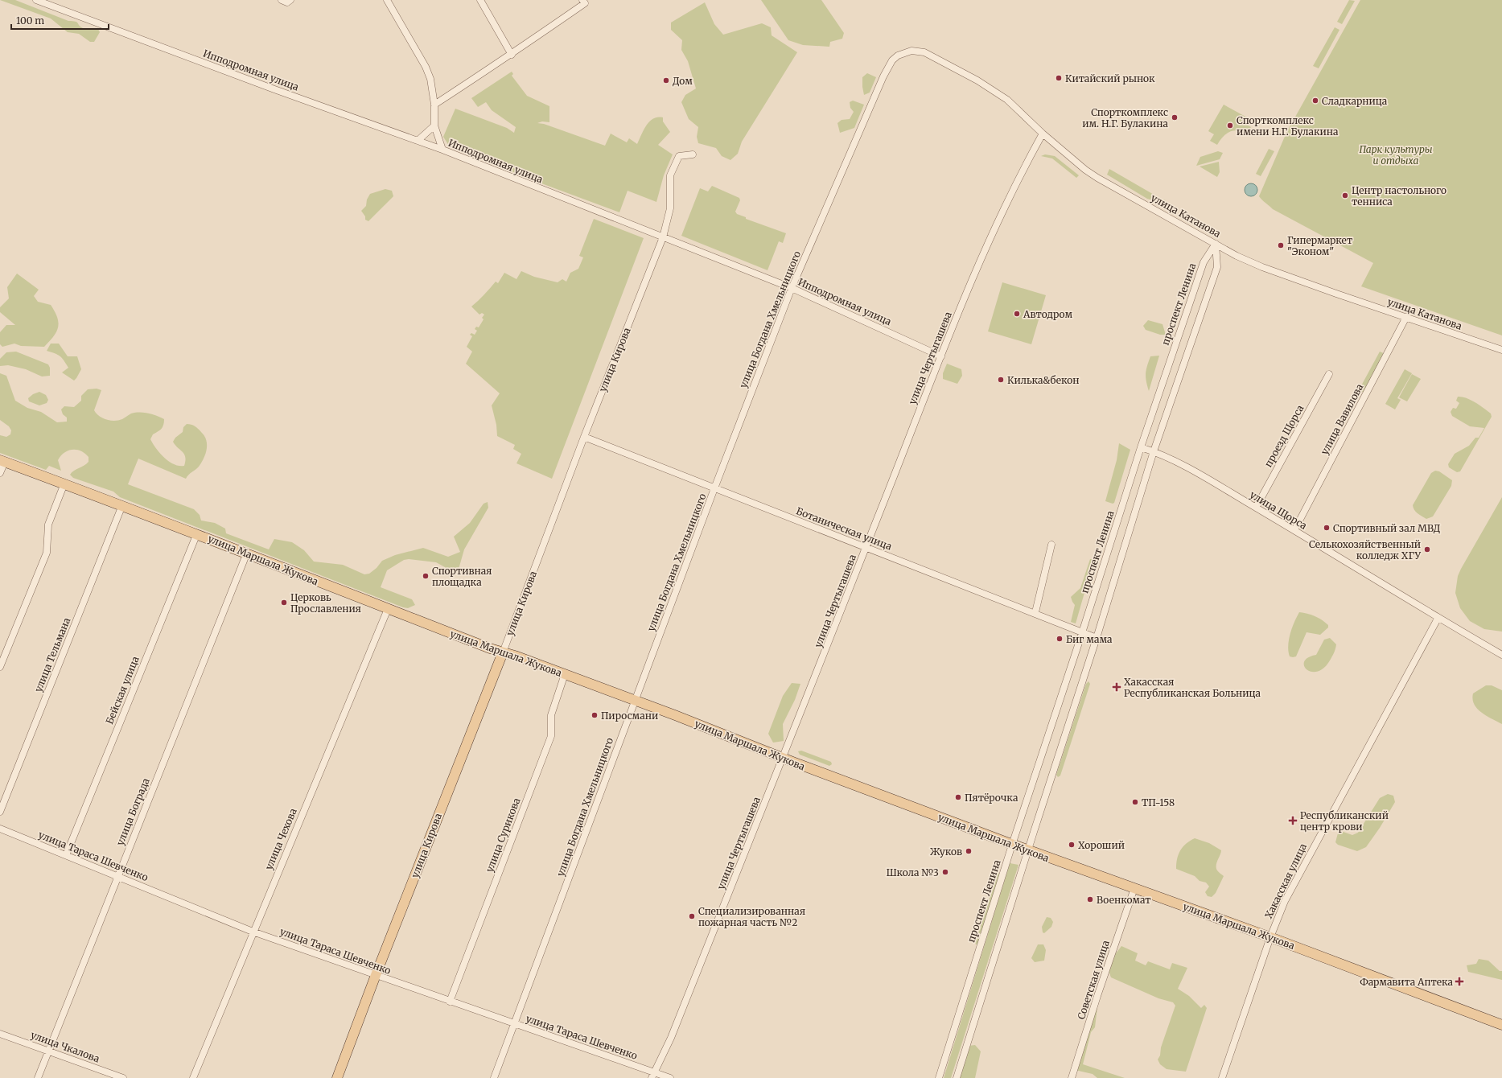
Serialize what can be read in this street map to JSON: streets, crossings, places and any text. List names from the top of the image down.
{
  "streets": {
    "main road": ["улица Кирова", "улица Маршала Жукова"],
    "street": [
      "Ипподромная улица",
      "улица Катанова",
      "проспект Ленина",
      "улица Богдана Хмельницкого",
      "улица Чертыгашева",
      "улица Вавилова",
      "проезд Щорса",
      "улица Щорса",
      "Ботаническая улица",
      "улица Тельмана",
      "Бейская улица",
      "улица Бограда",
      "улица Сурикова",
      "улица Чехова",
      "улица Тараса Шевченко",
      "Хакасская улица",
      "Советская улица",
      "улица Чкалова"
    ]
  },
  "crossings": [
    ["Ипподромная улица", "улица Богдана Хмельницкого"],
    ["Ипподромная улица", "улица Чертыгашева"],
    ["Ипподромная улица", "улица Кирова"],
    ["улица Катанова", "проспект Ленина"],
    ["улица Катанова", "улица Богдана Хмельницкого"],
    ["улица Катанова", "улица Чертыгашева"],
    ["улица Катанова", "улица Вавилова"],
    ["проспект Ленина", "улица Щорса"],
    ["проспект Ленина", "Ботаническая улица"],
    ["проспект Ленина", "улица Маршала Жукова"],
    ["улица Богдана Хмельницкого", "Ботаническая улица"],
    ["улица Богдана Хмельницкого", "улица Маршала Жукова"],
    ["улица Богдана Хмельницкого", "улица Тараса Шевченко"],
    ["улица Чертыгашева", "Ботаническая улица"],
    ["улица Чертыгашева", "улица Маршала Жукова"],
    ["улица Чертыгашева", "улица Тараса Шевченко"],
    ["улица Кирова", "Ботаническая улица"],
    ["улица Кирова", "улица Маршала Жукова"],
    ["улица Кирова", "улица Тараса Шевченко"],
    ["улица Вавилова", "улица Щорса"],
    ["проезд Щорса", "улица Щорса"],
    ["улица Щорса", "Хакасская улица"],
    ["улица Маршала Жукова", "улица Тельмана"],
    ["улица Маршала Жукова", "Бейская улица"],
    ["улица Маршала Жукова", "улица Бограда"],
    ["улица Маршала Жукова", "улица Сурикова"],
    ["улица Маршала Жукова", "улица Чехова"],
    ["улица Маршала Жукова", "Хакасская улица"],
    ["улица Маршала Жукова", "Советская улица"],
    ["Бейская улица", "улица Тараса Шевченко"],
    ["улица Бограда", "улица Тараса Шевченко"],
    ["улица Бограда", "улица Чкалова"],
    ["улица Сурикова", "улица Тараса Шевченко"],
    ["улица Чехова", "улица Тараса Шевченко"]
  ],
  "parks": ["Парк культуры и отдыха"],
  "places": {
    "other": [
      "Китайский рынок",
      "Дом",
      "Сладкарница",
      "Спорткомплекс им. Н.Г. Булакина",
      "Спорткомплекс имени Н.Г. Булакина",
      "Центр настольного тенниса",
      "Гипермаркет \"Эконом\"",
      "Автодром",
      "Килька&бекон",
      "Спортивный зал МВД",
      "Селькохозяйственный колледж ХГУ",
      "Спортивная площадка",
      "Церковь Прославления",
      "Биг мама",
      "Пиросмани",
      "Пятёрочка",
      "ТП-158",
      "Хороший",
      "Жуков",
      "Школа №3",
      "Военкомат",
      "Специализированная пожарная часть №2"
    ],
    "health": ["Хакасская Республиканская Больница", "Республиканский центр крови", "Фармавита Аптека"]
  },
  "scale_bar": "100 m"
}
